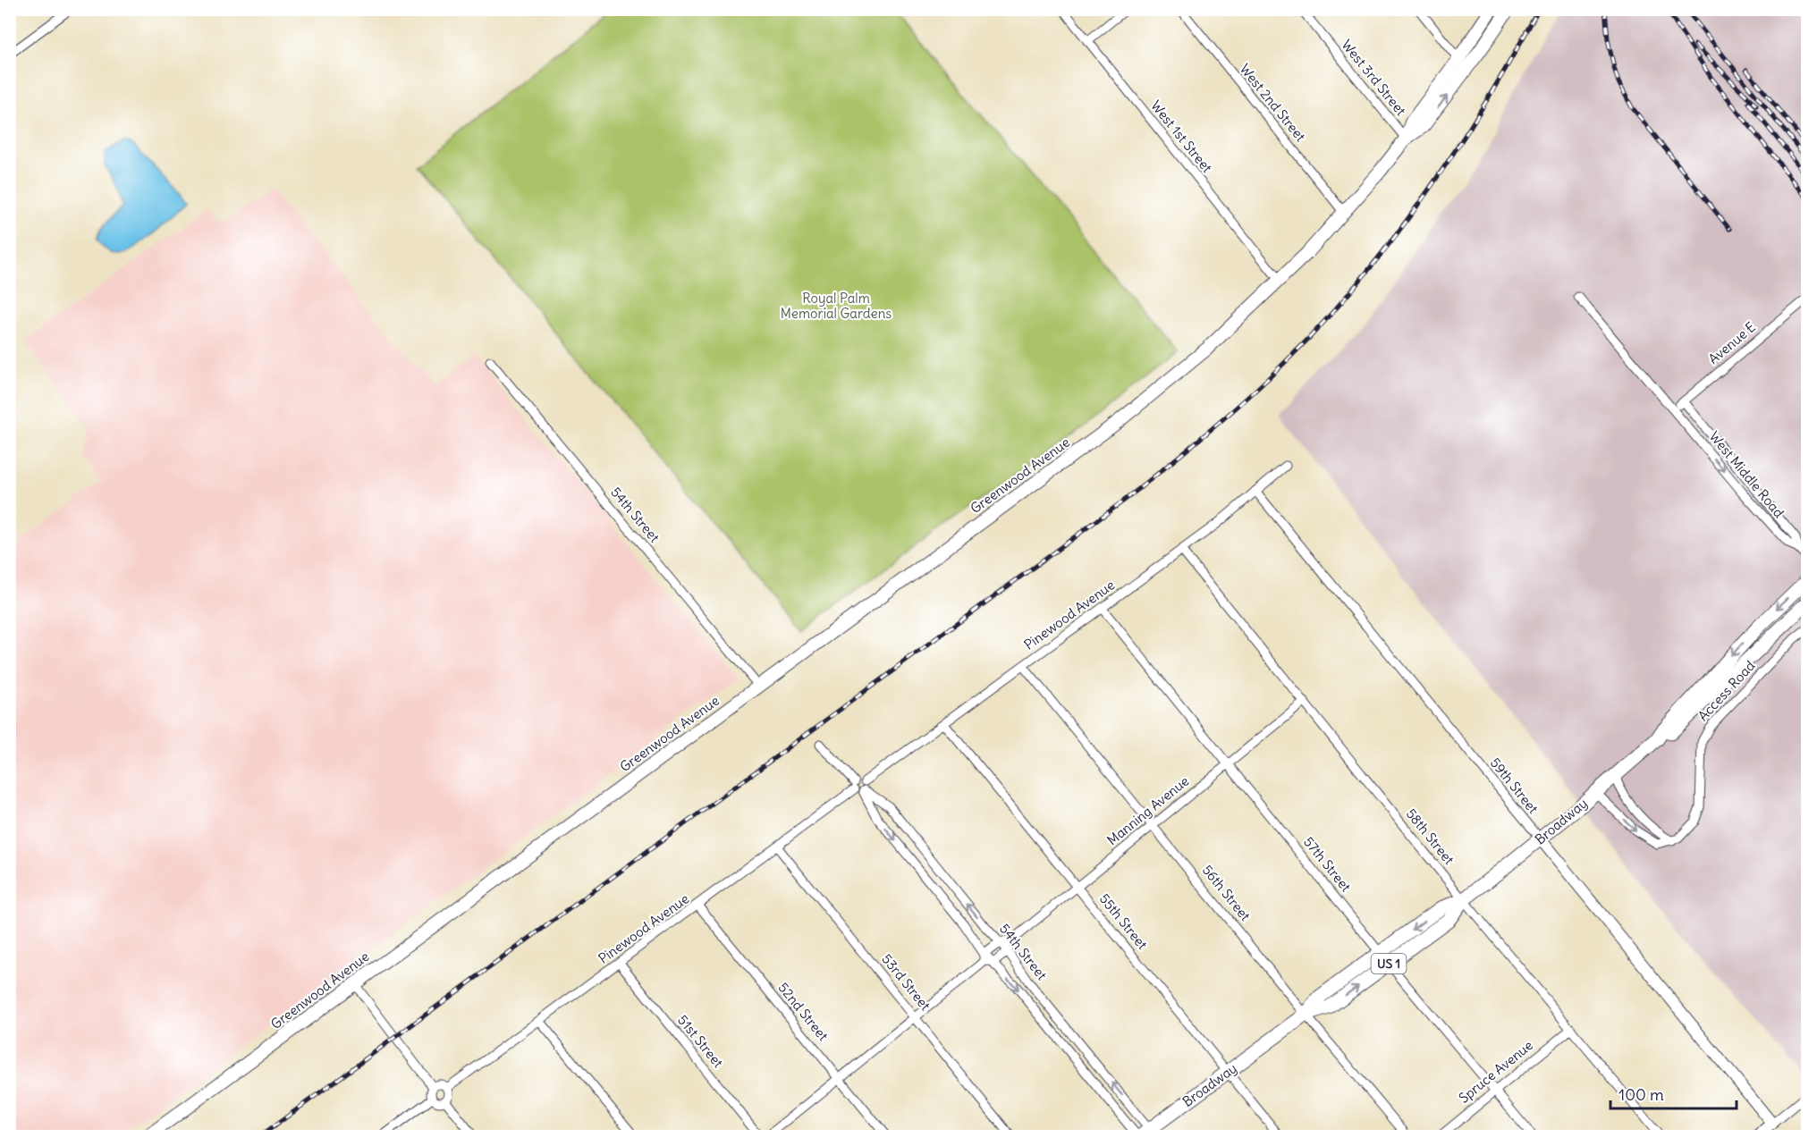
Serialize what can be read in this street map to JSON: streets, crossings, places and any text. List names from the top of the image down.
{
  "streets": {
    "main road": ["Greenwood Avenue", "Broadway", "US 1"],
    "street": [
      "West 3rd Street",
      "West 2nd Street",
      "West 1st Street",
      "Avenue E",
      "West Middle Road",
      "54th Street",
      "Pinewood Avenue",
      "Access Road",
      "59th Street",
      "Manning Avenue",
      "58th Street",
      "57th Street",
      "56th Street",
      "55th Street",
      "53rd Street",
      "52nd Street",
      "51st Street",
      "Spruce Avenue"
    ]
  },
  "crossings": [
    ["West 3rd Street", "Greenwood Avenue"],
    ["West 2nd Street", "Greenwood Avenue"],
    ["West 1st Street", "Greenwood Avenue"],
    ["Avenue E", "West Middle Road"],
    ["Greenwood Avenue", "54th Street"],
    ["54th Street", "Pinewood Avenue"],
    ["54th Street", "Broadway"],
    ["Pinewood Avenue", "59th Street"],
    ["Pinewood Avenue", "58th Street"],
    ["Pinewood Avenue", "57th Street"],
    ["Pinewood Avenue", "56th Street"],
    ["Pinewood Avenue", "55th Street"],
    ["Pinewood Avenue", "53rd Street"],
    ["Pinewood Avenue", "52nd Street"],
    ["Pinewood Avenue", "51st Street"],
    ["59th Street", "Broadway"],
    ["Manning Avenue", "58th Street"],
    ["Manning Avenue", "57th Street"],
    ["Manning Avenue", "56th Street"],
    ["Manning Avenue", "55th Street"],
    ["Broadway", "58th Street"],
    ["Broadway", "57th Street"],
    ["Broadway", "56th Street"],
    ["Broadway", "55th Street"],
    ["58th Street", "Spruce Avenue"],
    ["57th Street", "Spruce Avenue"]
  ],
  "parks": ["Royal Palm Memorial Gardens"],
  "scale_bar": "100 m"
}
